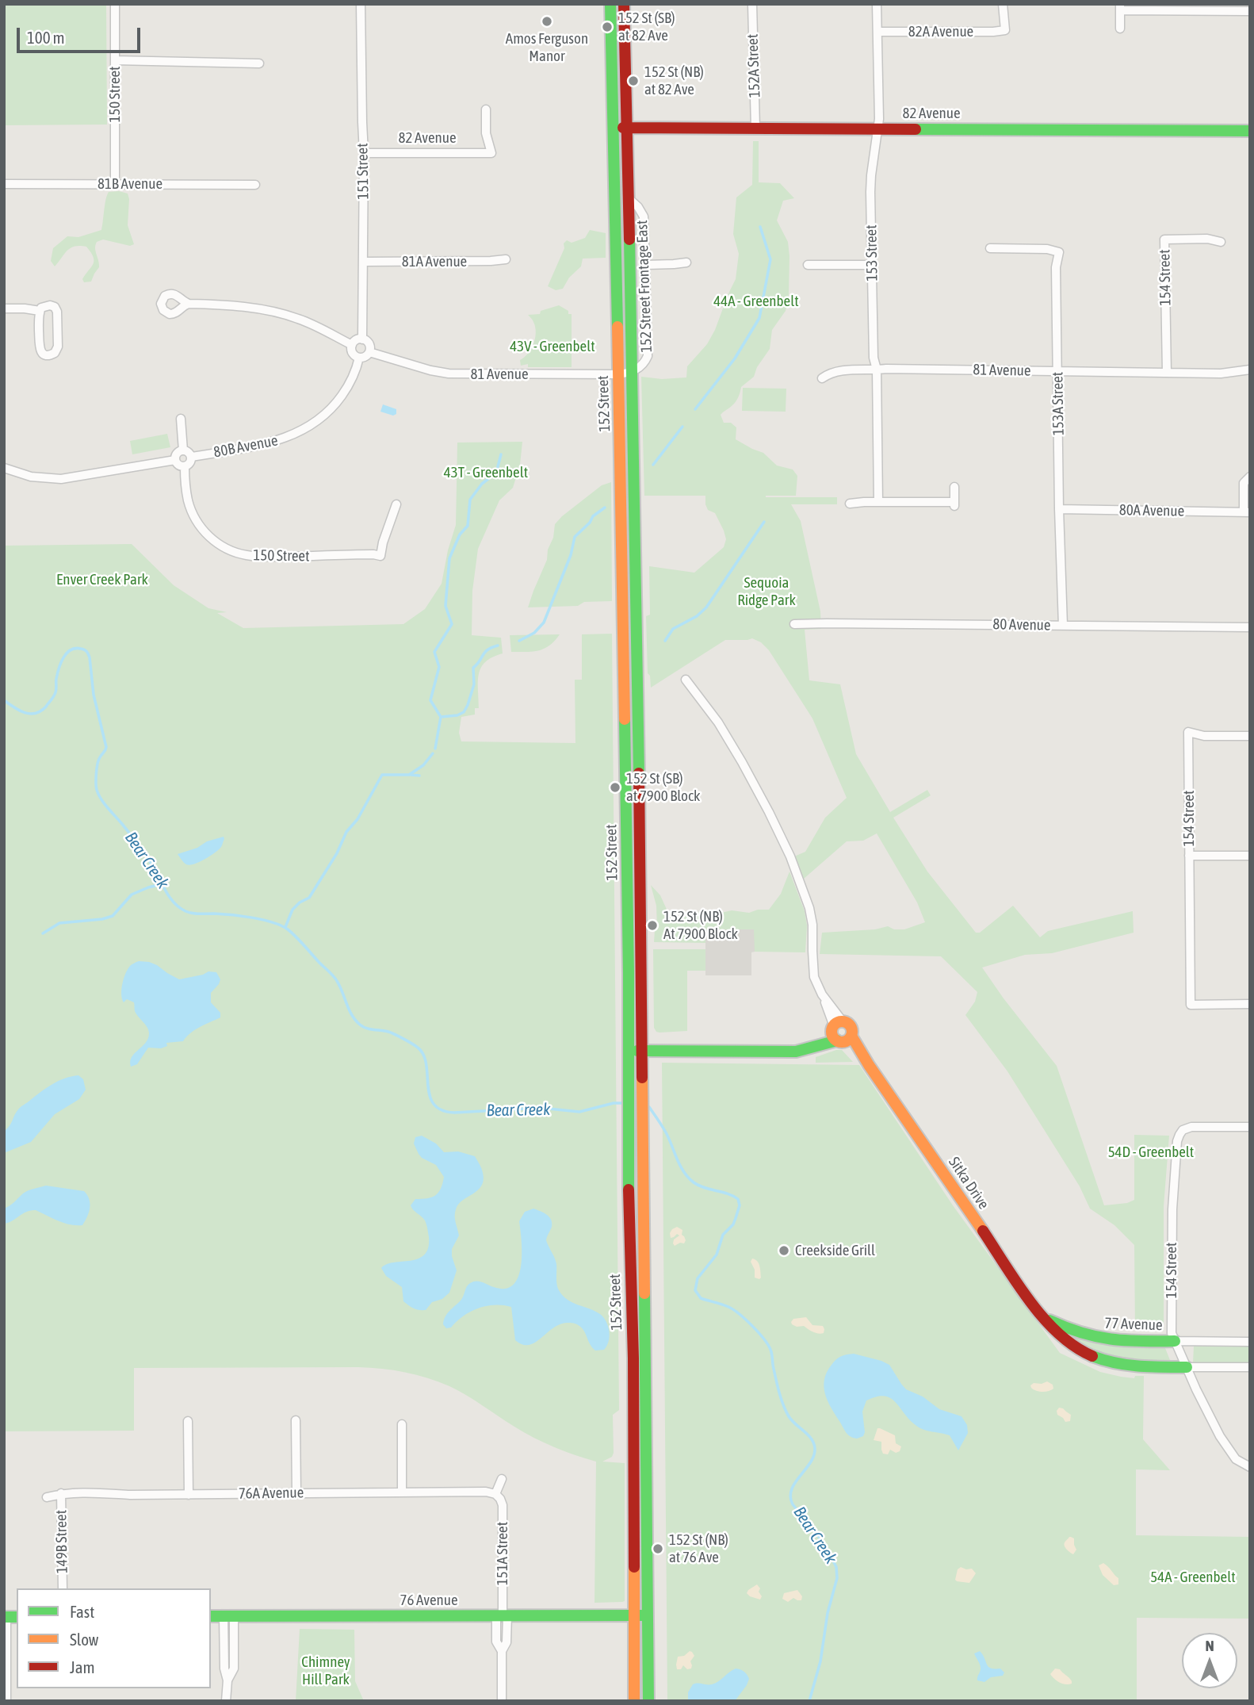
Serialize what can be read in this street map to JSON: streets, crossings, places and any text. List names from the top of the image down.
{
  "streets": {
    "main road": [
      "82 Avenue",
      "152 Street",
      "Sitka Drive",
      "77 Avenue",
      "76 Avenue"
    ],
    "street": [
      "82A Avenue",
      "152A Street",
      "150 Street",
      "151 Street",
      "81B Avenue",
      "153 Street",
      "81A Avenue",
      "154 Street",
      "152 Street Frontage East",
      "81 Avenue",
      "153A Street",
      "80B Avenue",
      "80A Avenue",
      "80 Avenue",
      "76A Avenue",
      "149B Street",
      "151A Street"
    ]
  },
  "crossings": [
    ["82A Avenue", "153 Street"],
    ["152A Street", "82 Avenue"],
    ["150 Street", "81B Avenue"],
    ["150 Street", "80B Avenue"],
    ["82 Avenue", "151 Street"],
    ["82 Avenue", "153 Street"],
    ["82 Avenue", "152 Street"],
    ["151 Street", "81A Avenue"],
    ["151 Street", "81 Avenue"],
    ["151 Street", "80B Avenue"],
    ["153 Street", "81 Avenue"],
    ["154 Street", "81 Avenue"],
    ["154 Street", "77 Avenue"],
    ["152 Street Frontage East", "81 Avenue"],
    ["152 Street Frontage East", "152 Street"],
    ["81 Avenue", "152 Street"],
    ["81 Avenue", "153A Street"],
    ["81 Avenue", "80B Avenue"],
    ["152 Street", "76 Avenue"],
    ["153A Street", "80A Avenue"],
    ["153A Street", "80 Avenue"],
    ["Sitka Drive", "77 Avenue"],
    ["76A Avenue", "149B Street"],
    ["76A Avenue", "151A Street"],
    ["151A Street", "76 Avenue"]
  ],
  "water": ["Bear Creek"],
  "parks": [
    "44A - Greenbelt",
    "43V - Greenbelt",
    "43T - Greenbelt",
    "Enver Creek Park",
    "Sequoia Ridge Park",
    "54D - Greenbelt",
    "54A - Greenbelt",
    "Chimney Hill Park"
  ],
  "places": [
    "Amos Ferguson Manor",
    "152 St (SB) at 82 Ave",
    "152 St (NB) at 82 Ave",
    "152 St (SB) at 7900 Block",
    "152 St (NB) At 7900 Block",
    "Creekside Grill",
    "152 St (NB) at 76 Ave"
  ],
  "legend": ["Fast", "Slow", "Jam"],
  "scale_bar": "100 m",
  "north": "top"
}
